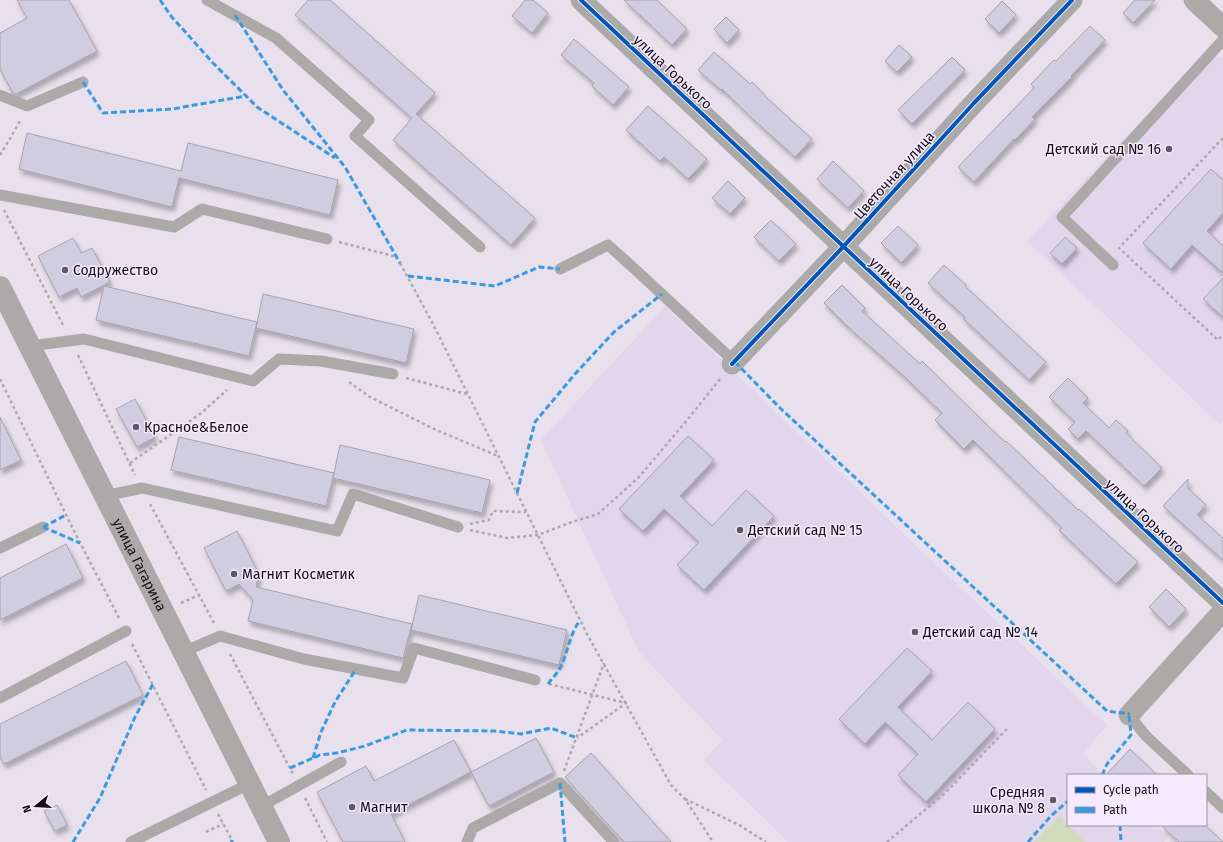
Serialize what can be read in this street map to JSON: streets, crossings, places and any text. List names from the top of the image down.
{
  "streets": {
    "main road": ["улица Гагарина"],
    "street": ["улица Горького", "Цветочная улица"]
  },
  "crossings": [
    ["улица Горького", "Цветочная улица"]
  ],
  "places": [
    "Детский сад № 16",
    "Содружество",
    "Красное&Белое",
    "Детский сад № 15",
    "Магнит Косметик",
    "Детский сад № 14",
    "Cредняя школа № 8",
    "Магнит"
  ],
  "legend": ["Cycle path", "Path"],
  "north": "left"
}
